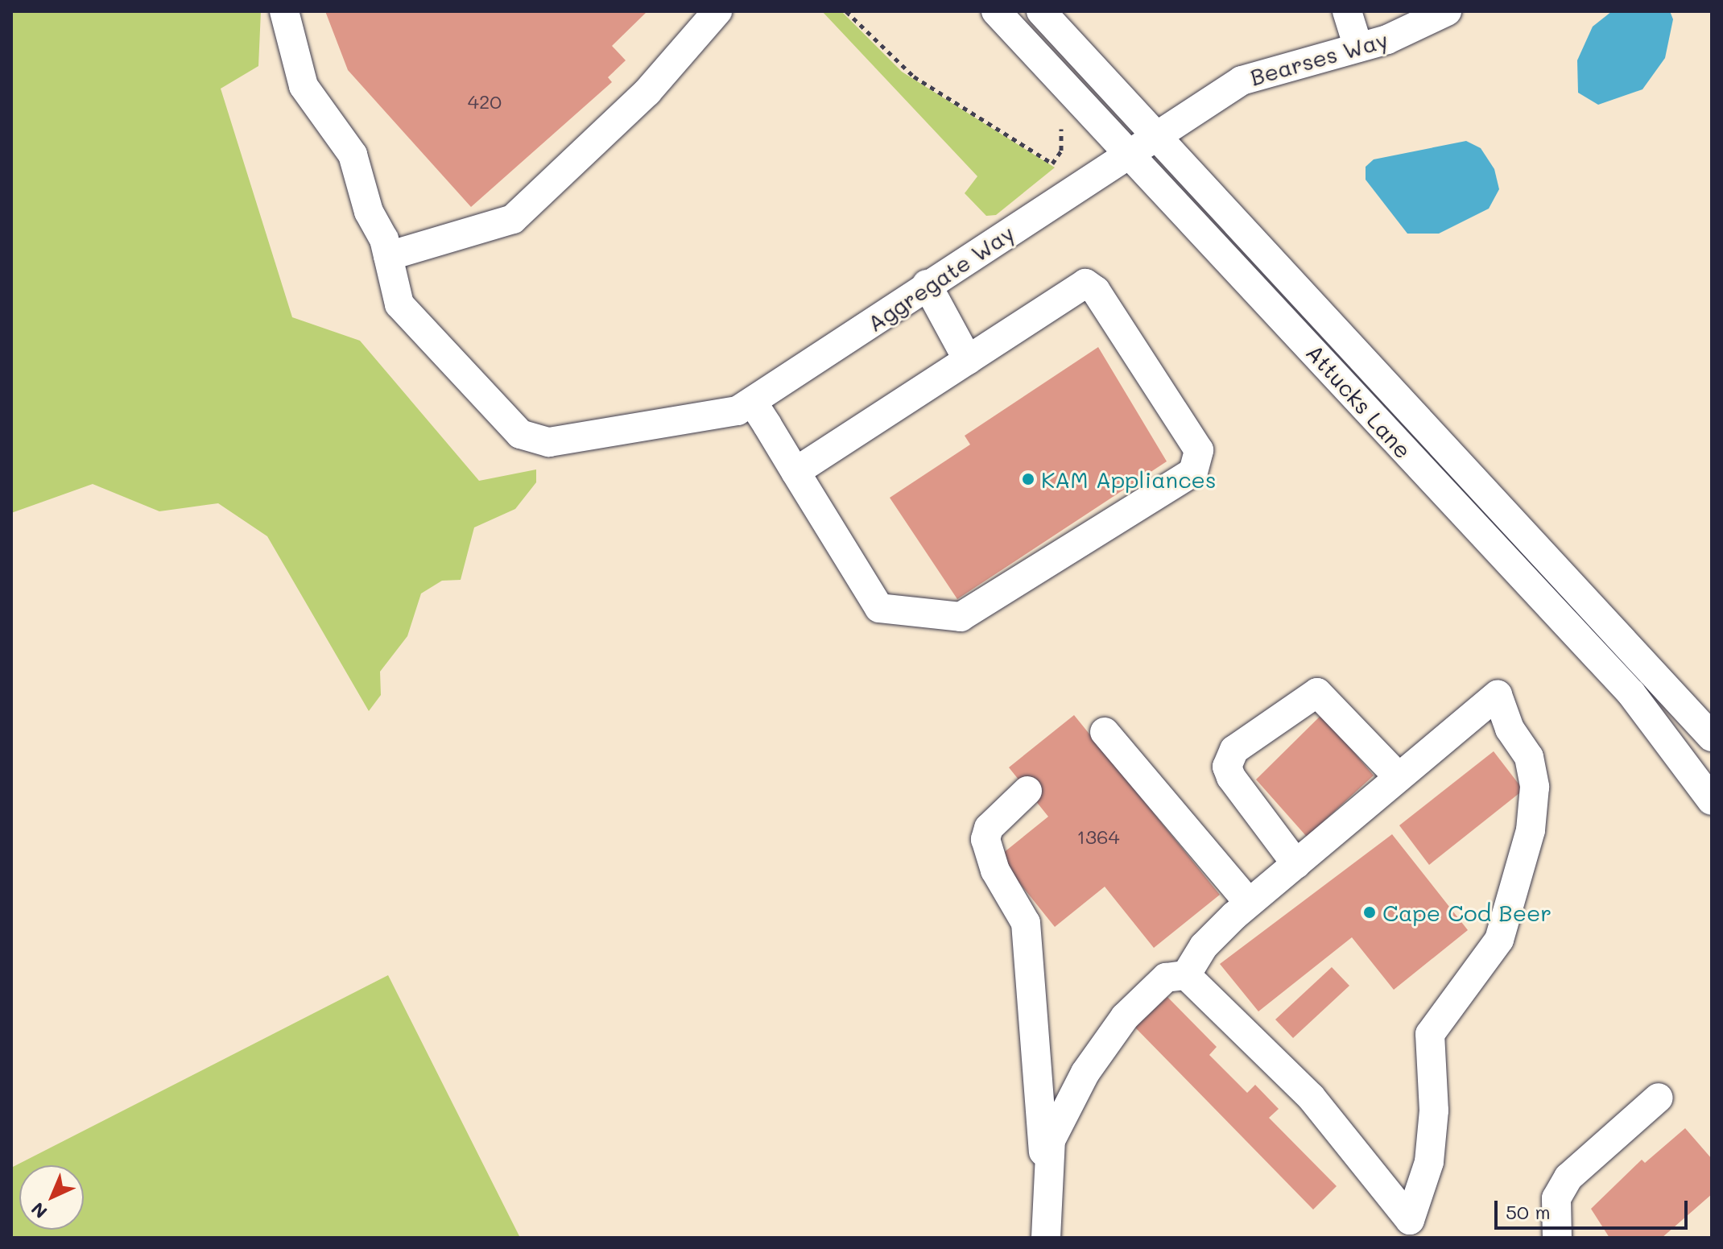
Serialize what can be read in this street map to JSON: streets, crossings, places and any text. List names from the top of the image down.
{
  "streets": {
    "street": ["Bearses Way", "Aggregate Way", "Attucks Lane"]
  },
  "crossings": [
    ["Bearses Way", "Aggregate Way"],
    ["Bearses Way", "Attucks Lane"],
    ["Aggregate Way", "Attucks Lane"]
  ],
  "places": ["KAM Appliances", "Cape Cod Beer"],
  "house_numbers": ["420", "1364"],
  "scale_bar": "50 m",
  "north": "bottom left"
}
